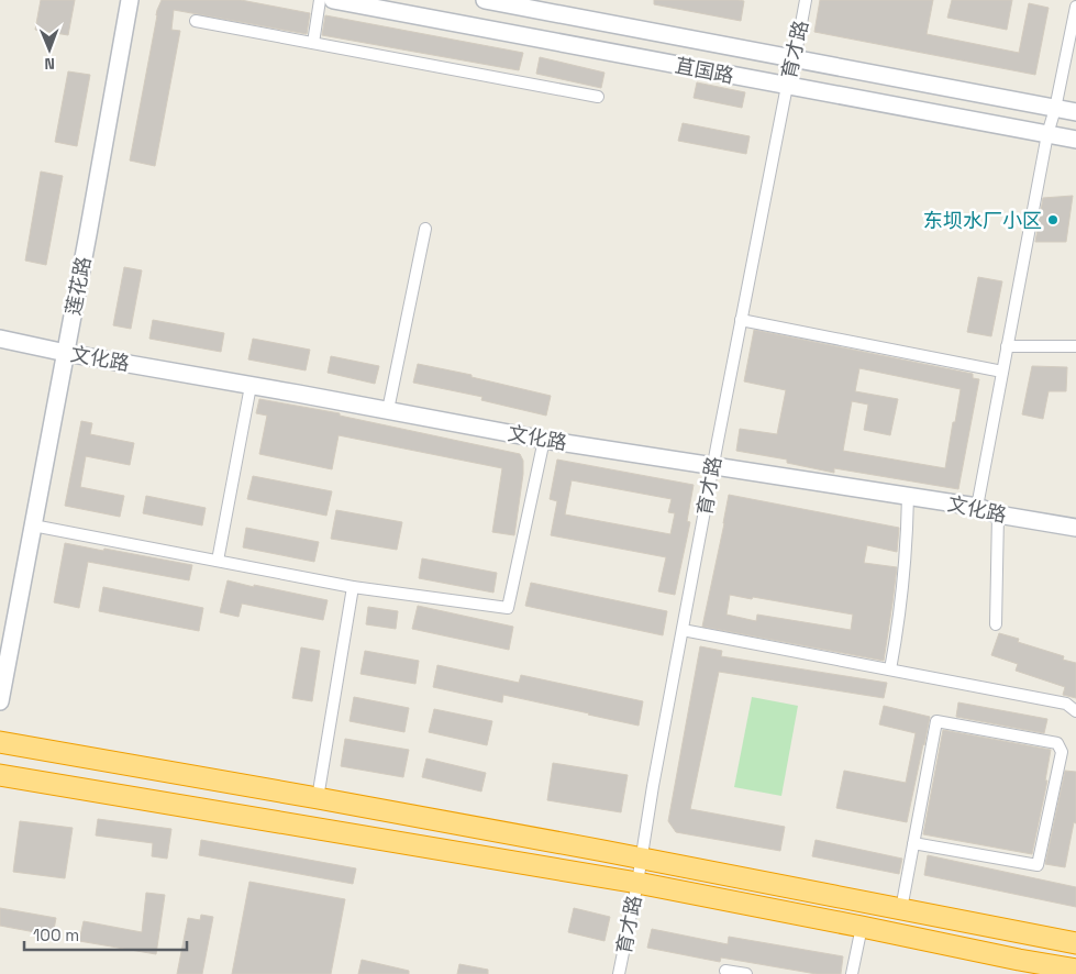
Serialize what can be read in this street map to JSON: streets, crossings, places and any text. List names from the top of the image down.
{
  "streets": {
    "street": [
      "育才路",
      "苴国路",
      "莲花路",
      "文化路"
    ]
  },
  "crossings": [
    ["育才路", "苴国路"],
    ["育才路", "文化路"],
    ["莲花路", "文化路"]
  ],
  "places": ["东坝水厂小区"],
  "scale_bar": "100 m",
  "north": "bottom"
}
